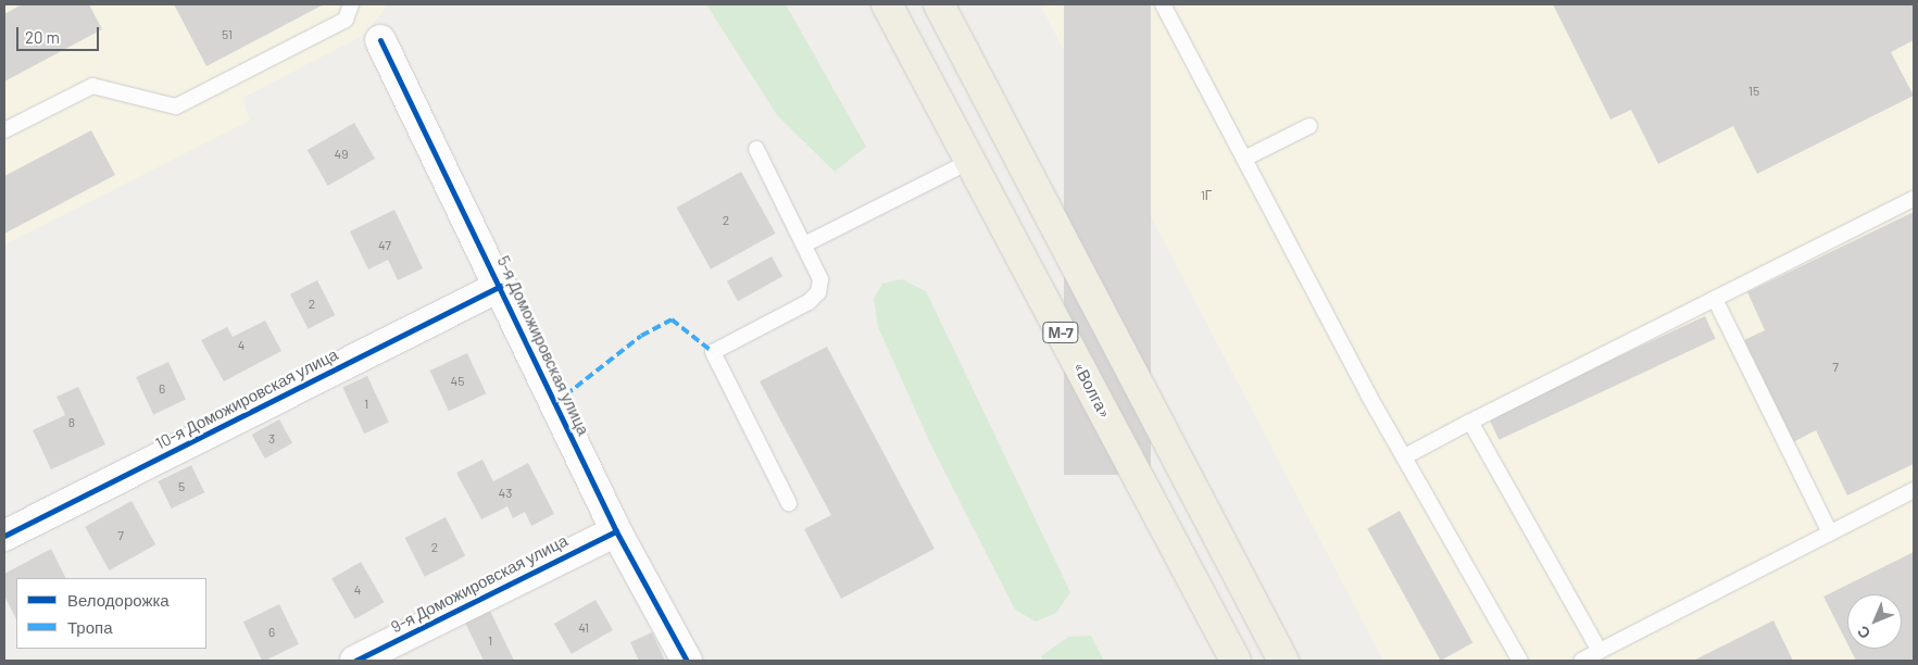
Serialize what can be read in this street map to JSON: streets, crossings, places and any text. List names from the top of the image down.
{
  "streets": {
    "highway": ["М-7", "«Волга»"],
    "street": ["5-я Доможировская улица", "10-я Доможировская улица", "9-я Доможировская улица"]
  },
  "crossings": [
    ["5-я Доможировская улица", "10-я Доможировская улица"],
    ["5-я Доможировская улица", "9-я Доможировская улица"]
  ],
  "house_numbers": [
    "51",
    "15",
    "49",
    "1Г",
    "2",
    "47",
    "2",
    "4",
    "7",
    "45",
    "6",
    "1",
    "8",
    "3",
    "5",
    "43",
    "7",
    "2",
    "4",
    "41",
    "6",
    "1"
  ],
  "legend": ["Велодорожка", "Тропа"],
  "scale_bar": "20 m",
  "north": "bottom left"
}
